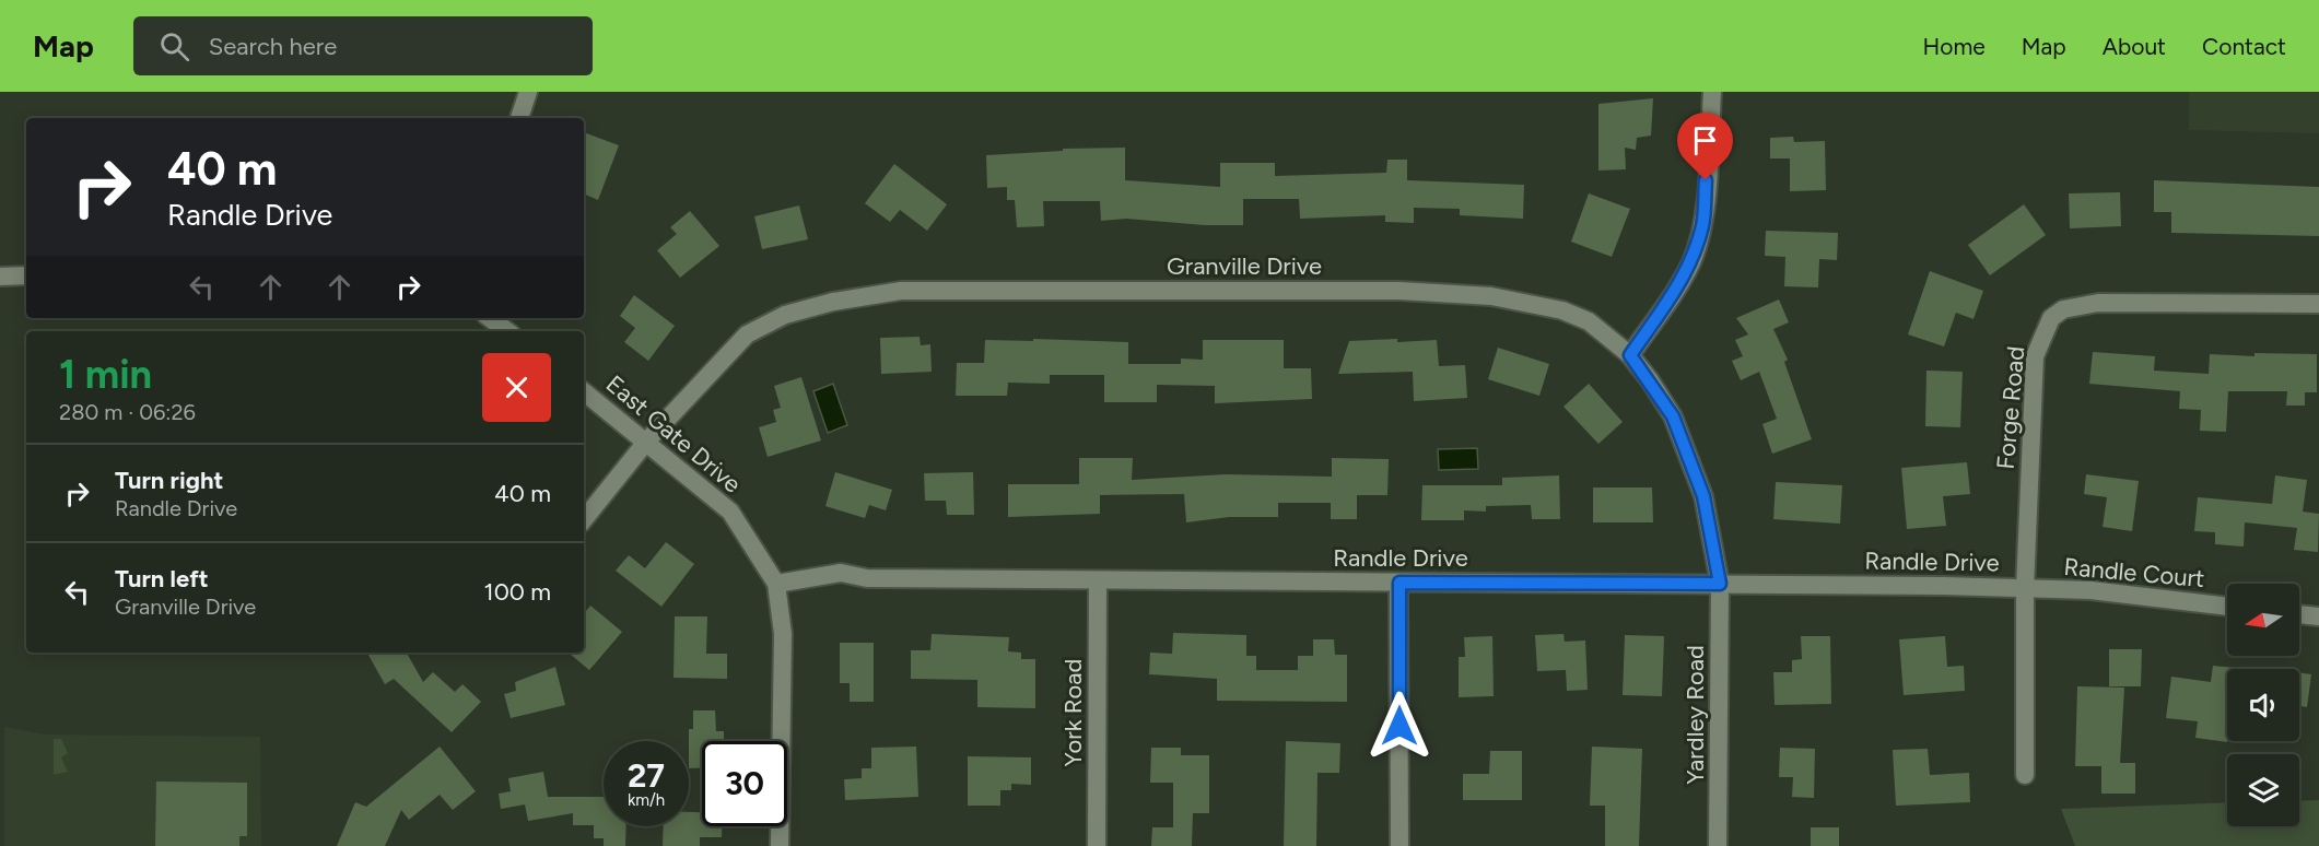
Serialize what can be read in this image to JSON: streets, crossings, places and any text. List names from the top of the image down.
{
  "streets": {
    "street": [
      "Granville Drive",
      "Forge Road",
      "East Gate Drive",
      "Randle Drive",
      "Randle Court",
      "York Road",
      "Yardley Road"
    ]
  },
  "crossings": [
    ["Granville Drive", "East Gate Drive"],
    ["Granville Drive", "Randle Drive"],
    ["Granville Drive", "Yardley Road"],
    ["Forge Road", "Randle Drive"],
    ["Forge Road", "Randle Court"],
    ["East Gate Drive", "Randle Drive"],
    ["Randle Drive", "Randle Court"],
    ["Randle Drive", "York Road"],
    ["Randle Drive", "Yardley Road"]
  ],
  "north": "left",
  "page": {
    "header": "Map",
    "search": "Search here",
    "nav": [
      "Home",
      "Map",
      "About",
      "Contact"
    ],
    "turn": ["40 m", "Randle Drive"],
    "heading": ["1 min", "280 m · 06:26"],
    "list": [
      {
        "name": "Turn right",
        "note": "Randle Drive",
        "value": "40 m"
      },
      {
        "name": "Turn left",
        "note": "Granville Drive",
        "value": "100 m"
      }
    ],
    "speed": "27 km/h",
    "limit": "30"
  }
}
